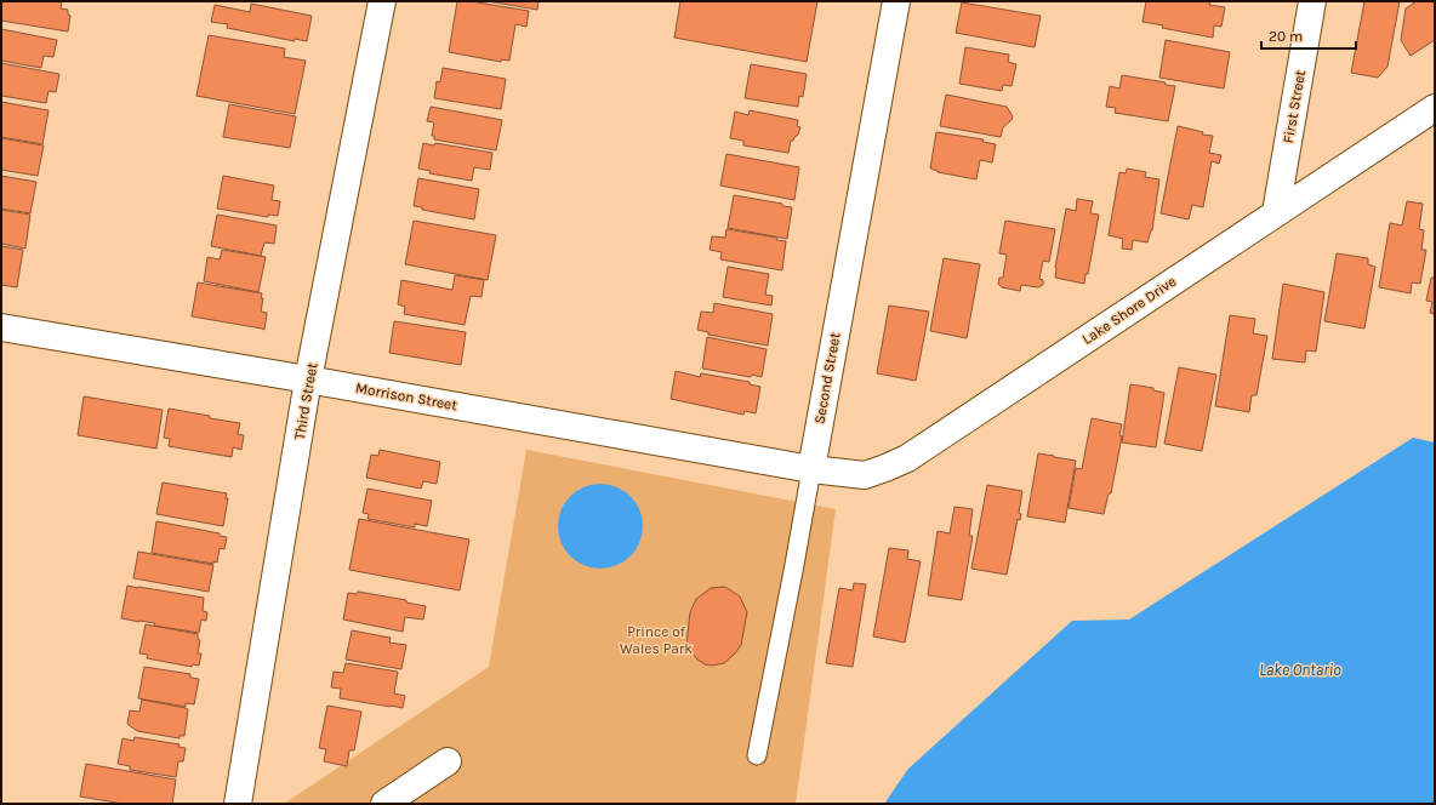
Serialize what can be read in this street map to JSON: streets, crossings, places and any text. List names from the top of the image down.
{
  "streets": {
    "street": [
      "First Street",
      "Lake Shore Drive",
      "Second Street",
      "Morrison Street",
      "Third Street"
    ]
  },
  "crossings": [
    ["First Street", "Lake Shore Drive"],
    ["Lake Shore Drive", "Second Street"],
    ["Lake Shore Drive", "Morrison Street"],
    ["Second Street", "Morrison Street"],
    ["Morrison Street", "Third Street"]
  ],
  "water": ["Lake Ontario"],
  "parks": ["Prince of Wales Park"],
  "scale_bar": "20 m"
}
